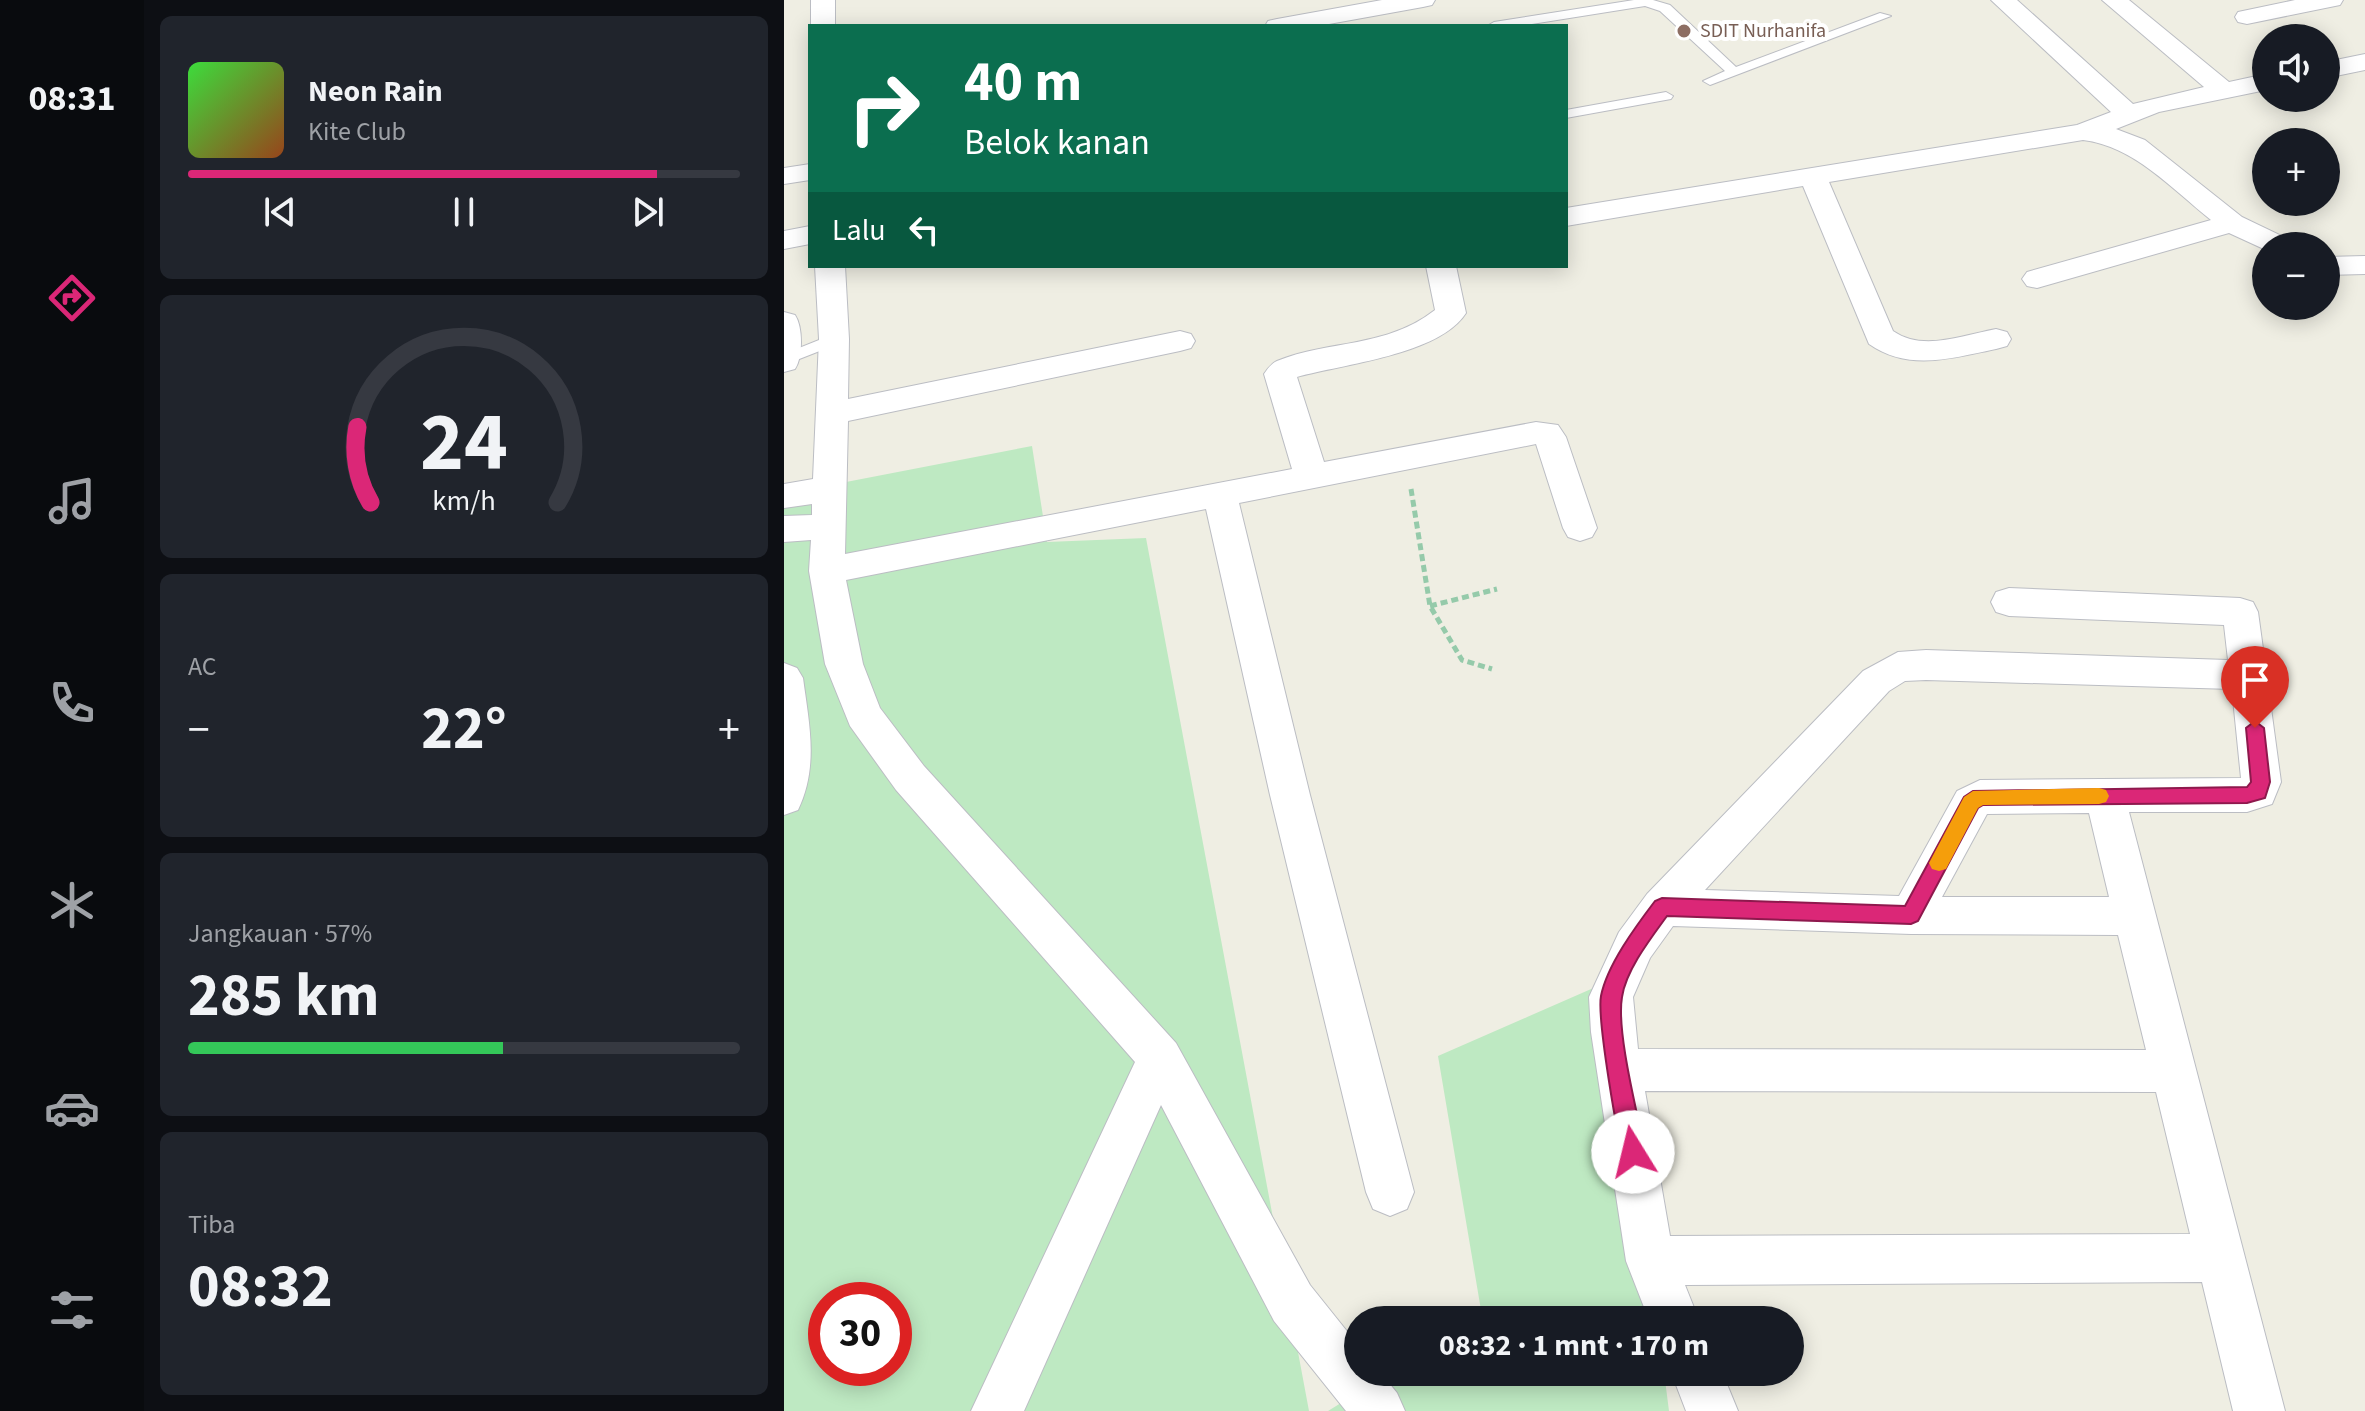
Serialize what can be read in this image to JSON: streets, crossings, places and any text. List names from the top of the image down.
{
  "places": ["SDIT Nurhanifa"],
  "page": {
    "tabs": "08:31",
    "map_buttons": ["+", "−"],
    "turn": ["40 m", "Belok kanan"],
    "song": ["Neon Rain", "Kite Club"],
    "then": "Lalu",
    "tile": [
      "AC",
      ["Jangkauan · 57%", "285 km"],
      ["Tiba", "08:32"]
    ],
    "heat": ["−", "22°", "+"],
    "limit": "30",
    "trip": "08:32 · 1 mnt · 170 m",
    "gauge": ["24", "km/h"]
  }
}
